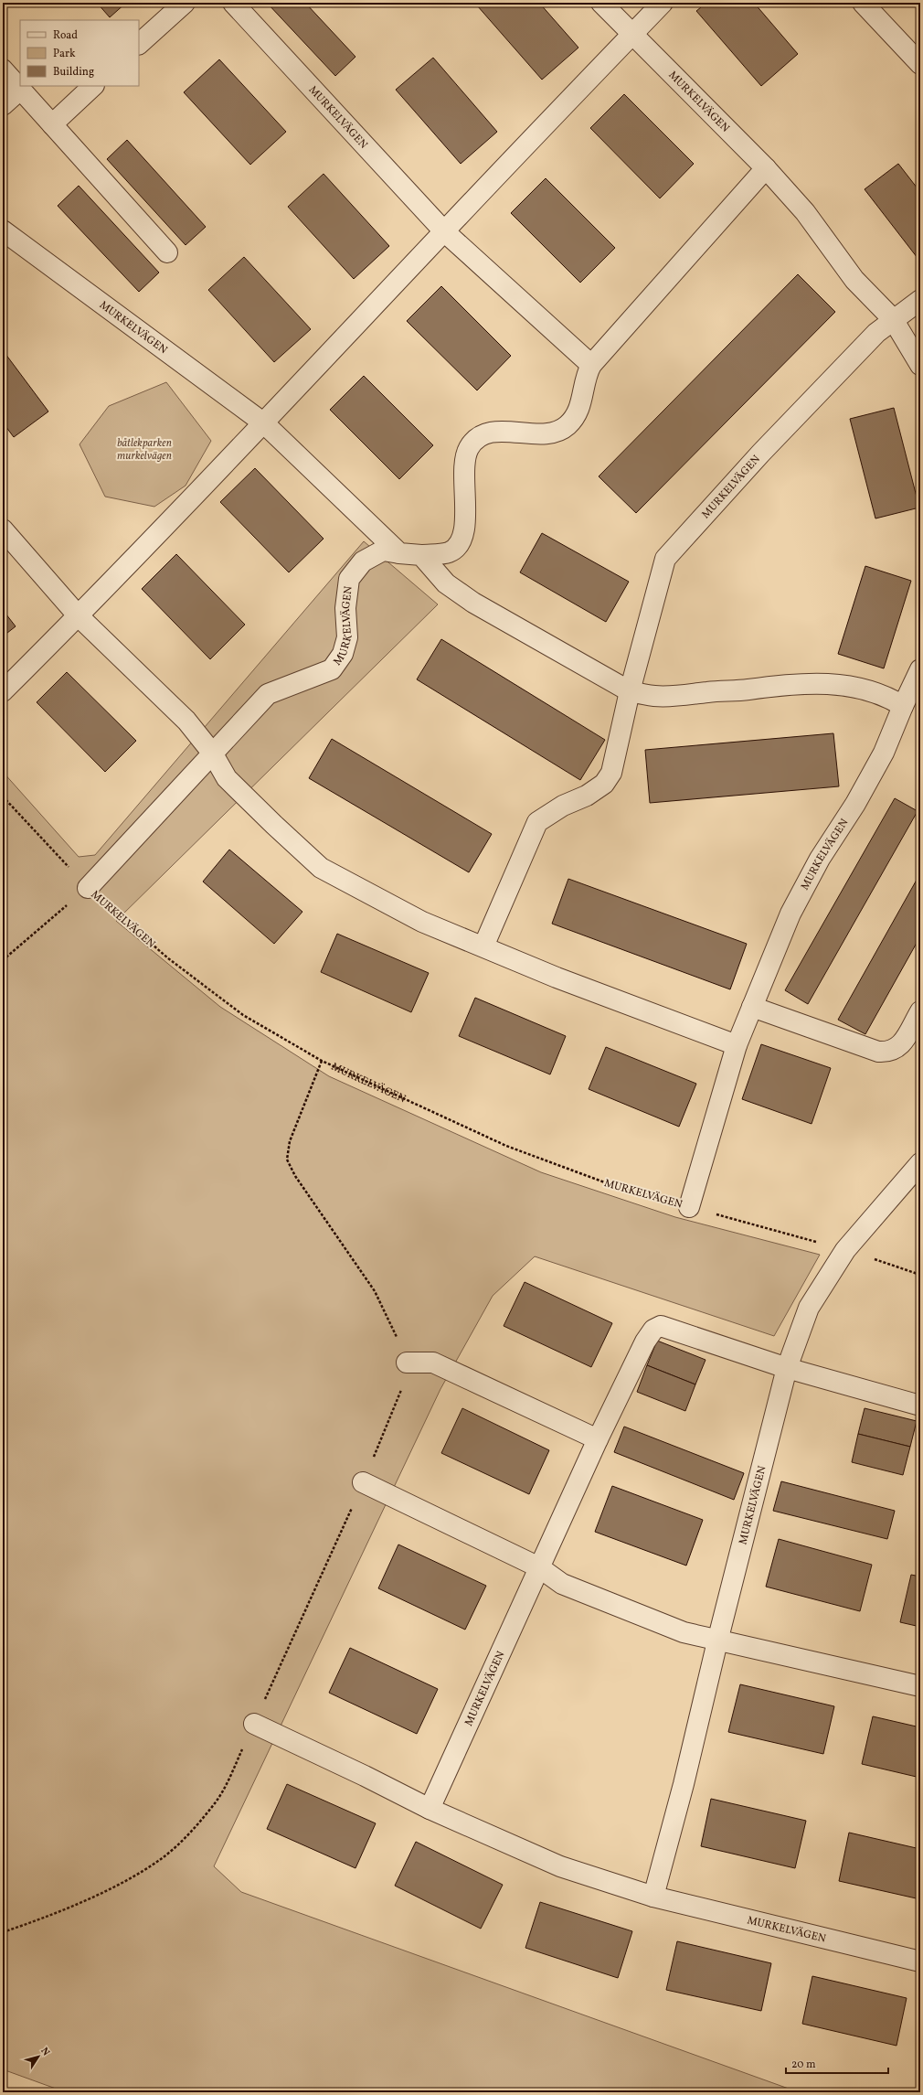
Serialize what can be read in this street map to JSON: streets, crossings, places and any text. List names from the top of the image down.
{
  "streets": {
    "street": ["MURKELVÄGEN"]
  },
  "parks": ["båtlekparken murkelvägen"],
  "legend": ["Road", "Park", "Building"],
  "scale_bar": "20 m",
  "north": "top right"
}
